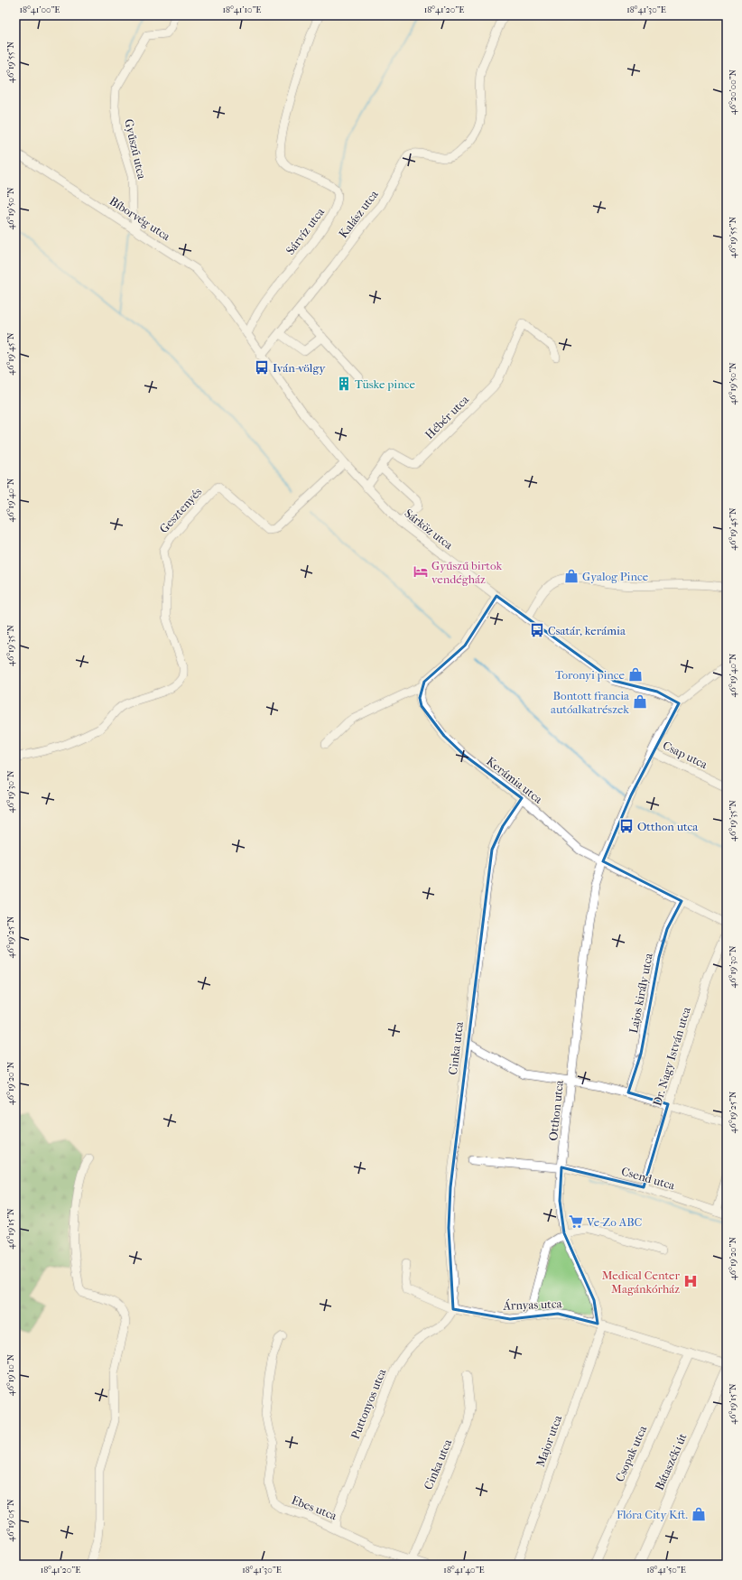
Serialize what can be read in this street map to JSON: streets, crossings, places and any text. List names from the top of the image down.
{
  "streets": {
    "main road": ["Bátaszéki út"],
    "street": [
      "Gyűszű utca",
      "Kalász utca",
      "Bíborvég utca",
      "Sárvíz utca",
      "Hébér utca",
      "Gesztenyés",
      "Sárköz utca",
      "Csap utca",
      "Kerámia utca",
      "Lajos király utca",
      "Cinka utca",
      "Dr. Nagy István utca",
      "Otthon utca",
      "Csend utca",
      "Árnyas utca",
      "Puttonyos utca",
      "Major utca",
      "Csopak utca",
      "Ebes utca"
    ]
  },
  "crossings": [
    ["Gyűszű utca", "Bíborvég utca"],
    ["Kalász utca", "Bíborvég utca"],
    ["Kalász utca", "Sárköz utca"],
    ["Bíborvég utca", "Sárvíz utca"],
    ["Bíborvég utca", "Sárköz utca"],
    ["Hébér utca", "Sárköz utca"],
    ["Gesztenyés", "Sárköz utca"],
    ["Sárköz utca", "Otthon utca"],
    ["Csap utca", "Otthon utca"],
    ["Kerámia utca", "Lajos király utca"],
    ["Kerámia utca", "Cinka utca"],
    ["Kerámia utca", "Otthon utca"],
    ["Cinka utca", "Árnyas utca"],
    ["Cinka utca", "Puttonyos utca"],
    ["Cinka utca", "Ebes utca"],
    ["Dr. Nagy István utca", "Csend utca"],
    ["Otthon utca", "Csend utca"],
    ["Otthon utca", "Árnyas utca"],
    ["Otthon utca", "Major utca"],
    ["Árnyas utca", "Puttonyos utca"],
    ["Árnyas utca", "Major utca"],
    ["Árnyas utca", "Csopak utca"],
    ["Puttonyos utca", "Ebes utca"]
  ],
  "one_way": ["Lajos király utca"],
  "places": {
    "bus stop": ["Iván-völgy", "Csatár, kerámia", "Otthon utca"],
    "building": ["Tüske pince"],
    "hotel": ["Gyűszű birtok vendégház"],
    "shop": [
      "Gyalog Pince",
      "Toronyi pince",
      "Bontott francia autóalkatrészek",
      "Flóra City Kft."
    ],
    "supermarket": ["Ve-Zo ABC"],
    "hospital": ["Medical Center Magánkórház"]
  },
  "coordinates": [
    "18°41'00\"E",
    "18°41'10\"E",
    "18°41'20\"E",
    "18°41'30\"E",
    "46°19'55\"N",
    "46°20'00\"N",
    "46°19'50\"N",
    "46°19'45\"N",
    "46°19'40\"N",
    "46°19'35\"N",
    "46°19'30\"N",
    "46°19'25\"N",
    "46°19'20\"N",
    "46°19'15\"N",
    "46°19'10\"N",
    "46°19'05\"N",
    "18°41'40\"E",
    "18°41'50\"E"
  ]
}
